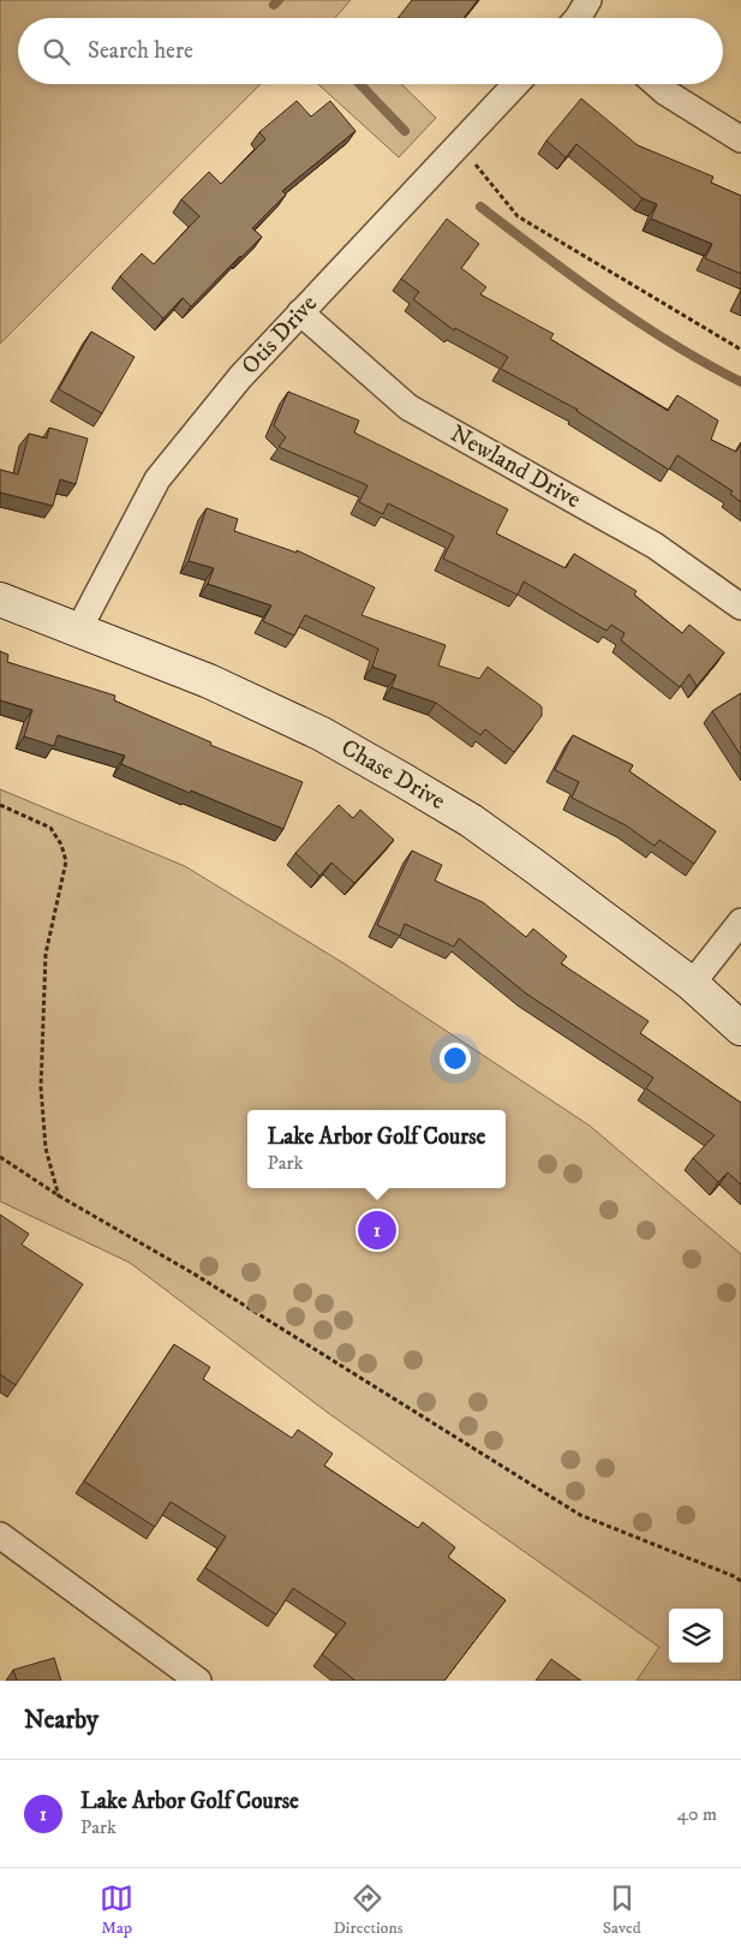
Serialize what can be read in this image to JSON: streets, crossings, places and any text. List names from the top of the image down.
{
  "streets": {
    "street": ["Otis Drive", "Newland Drive", "Chase Drive"]
  },
  "crossings": [
    ["Otis Drive", "Newland Drive"],
    ["Otis Drive", "Chase Drive"]
  ],
  "page": {
    "search": "Search here",
    "popup": ["Lake Arbor Golf Course", "Park"],
    "pins": "1",
    "heading": "Nearby",
    "list": [
      {
        "mark": "1",
        "name": "Lake Arbor Golf Course",
        "note": "Park",
        "value": "40 m"
      }
    ],
    "nav": ["Map", "Directions", "Saved"]
  }
}
